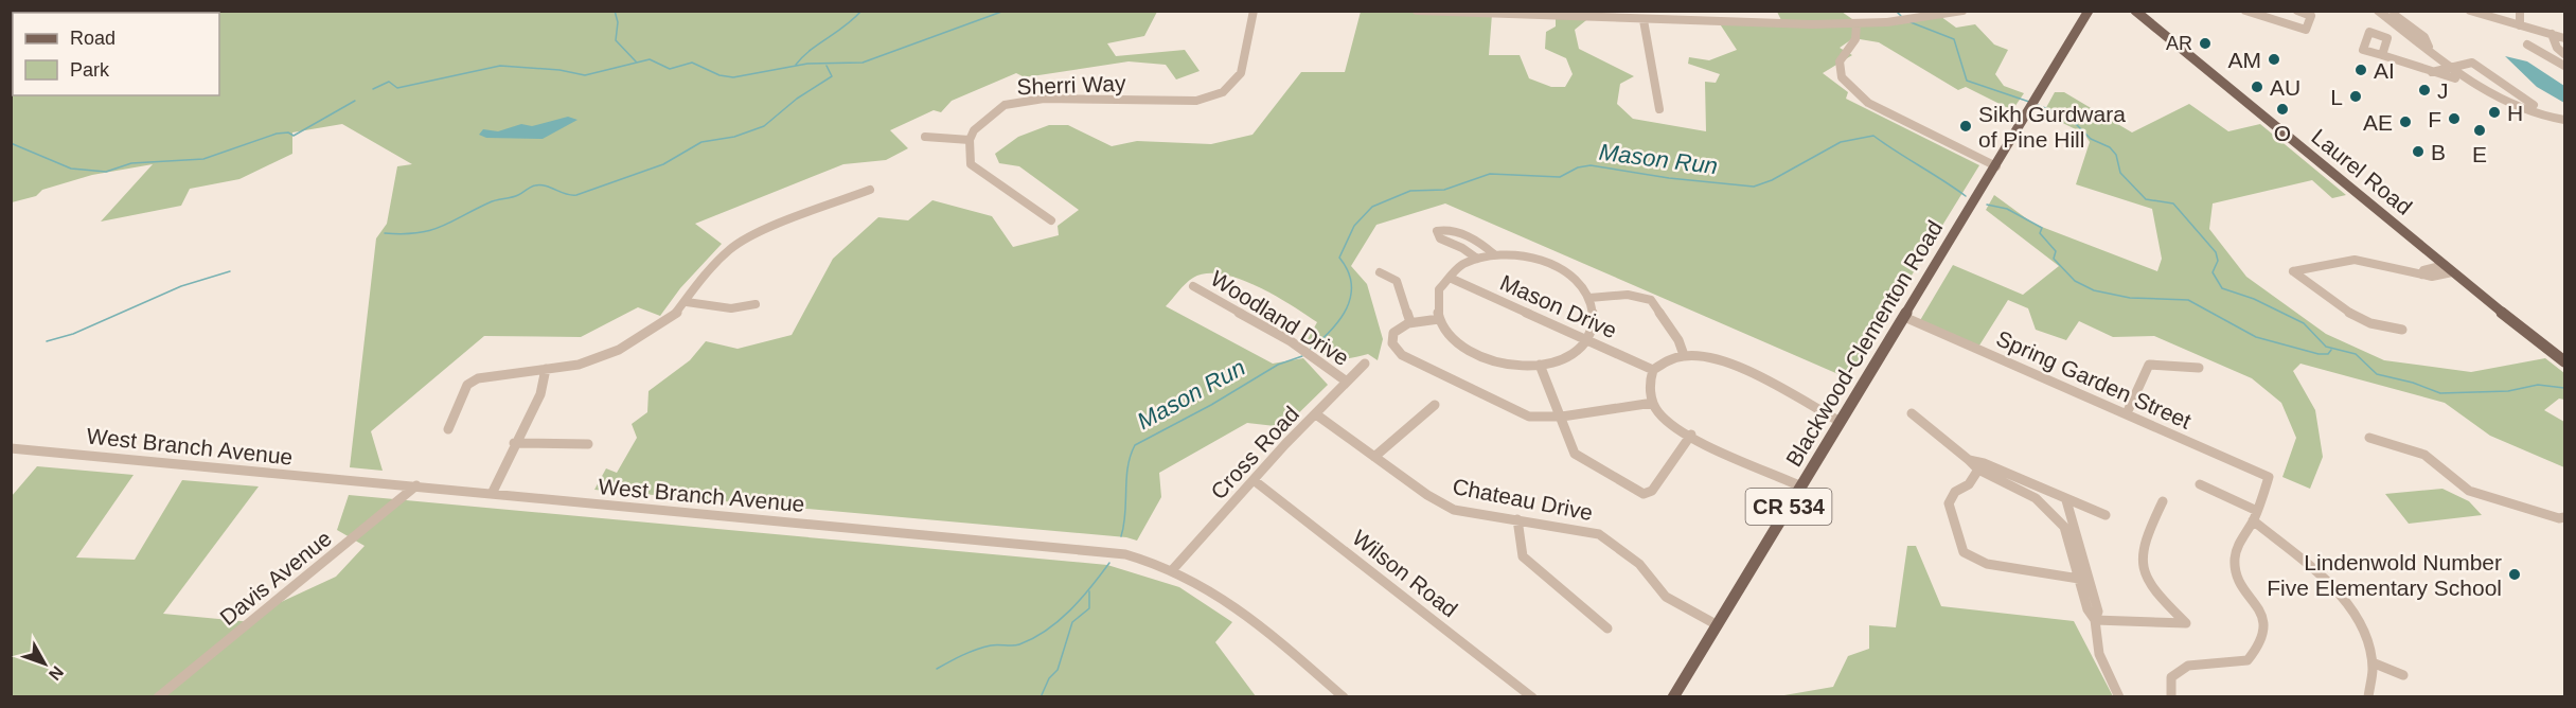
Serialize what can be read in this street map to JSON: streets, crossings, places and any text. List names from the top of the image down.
{
  "streets": {
    "main road": ["Laurel Road", "Blackwood-Clementon Road", "CR 534"],
    "street": [
      "Sherri Way",
      "Mason Drive",
      "Woodland Drive",
      "Spring Garden Street",
      "West Branch Avenue",
      "Cross Road",
      "Chateau Drive",
      "Wilson Road",
      "Davis Avenue"
    ]
  },
  "crossings": [
    ["Woodland Drive", "Cross Road"],
    ["Blackwood-Clementon Road", "Spring Garden Street"],
    ["Blackwood-Clementon Road", "Chateau Drive"],
    ["West Branch Avenue", "Cross Road"],
    ["West Branch Avenue", "Davis Avenue"],
    ["Cross Road", "Chateau Drive"],
    ["Cross Road", "Wilson Road"]
  ],
  "water": ["Mason Run"],
  "places": [
    "AR",
    "AM",
    "AI",
    "AU",
    "J",
    "L",
    "O",
    "H",
    "F",
    "AE",
    "Sikh Gurdwara of Pine Hill",
    "E",
    "B",
    "Lindenwold Number Five Elementary School"
  ],
  "legend": ["Road", "Park"],
  "north": "bottom right"
}
